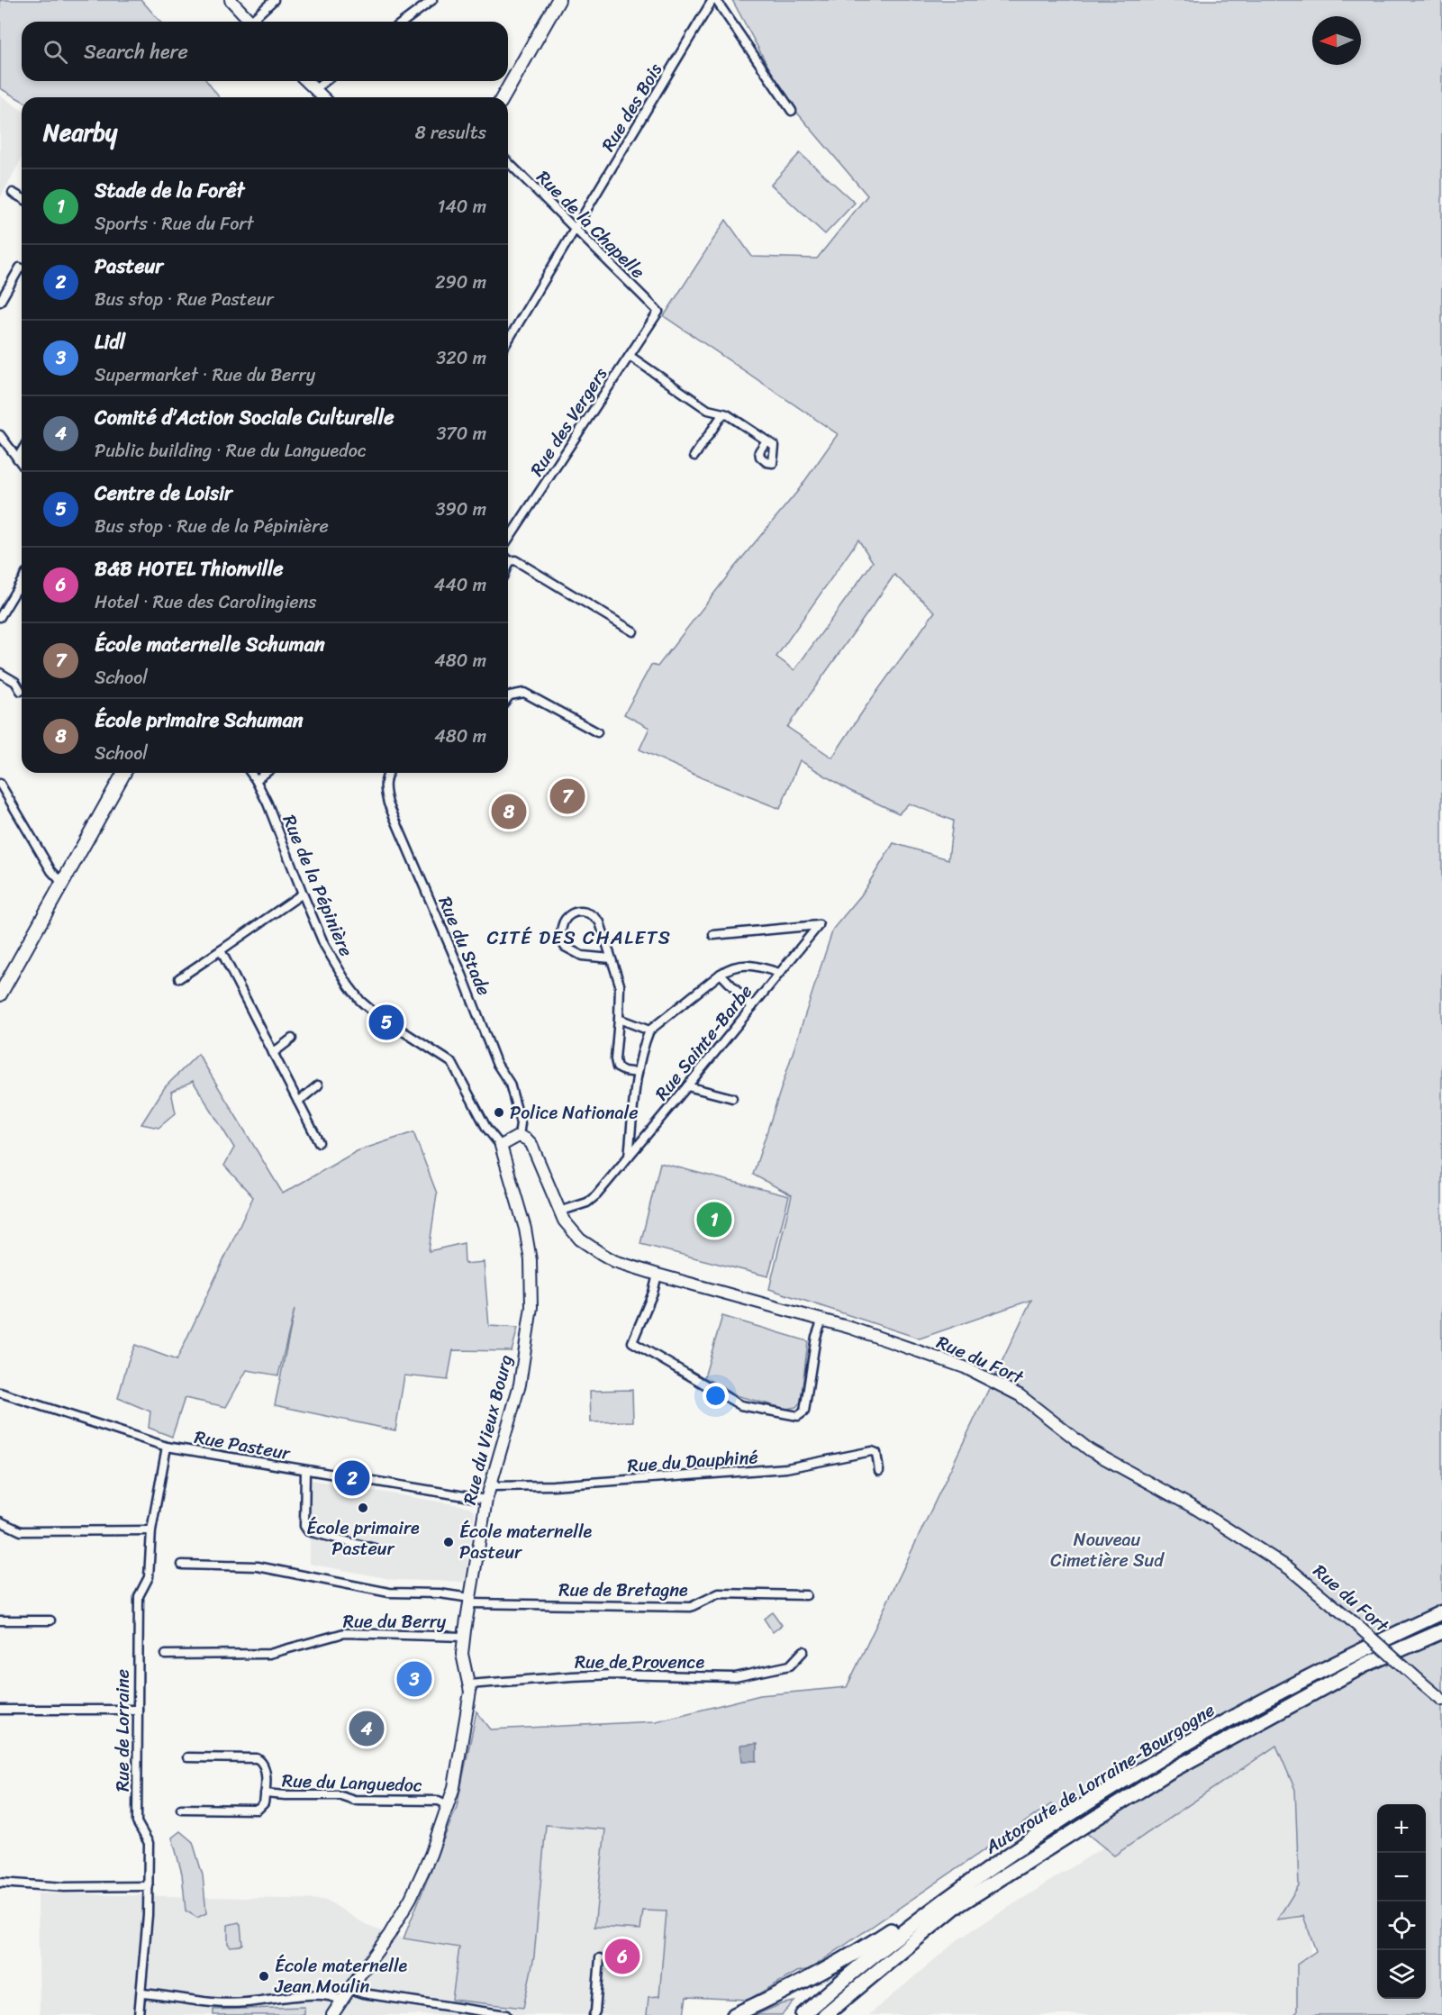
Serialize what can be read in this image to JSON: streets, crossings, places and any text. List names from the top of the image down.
{
  "streets": {
    "highway": ["Autoroute de Lorraine-Bourgogne"],
    "street": [
      "Rue des Bois",
      "Rue de la Chapelle",
      "Rue des Vergers",
      "Rue de la Pépinière",
      "Rue du Stade",
      "Rue Sainte-Barbe",
      "Rue du Fort",
      "Rue du Vieux Bourg",
      "Rue Pasteur",
      "Rue du Dauphiné",
      "Rue de Bretagne",
      "Rue du Berry",
      "Rue de Provence",
      "Rue de Lorraine",
      "Rue du Languedoc"
    ]
  },
  "crossings": [
    ["Rue des Bois", "Rue de la Chapelle"],
    ["Rue de la Chapelle", "Rue des Vergers"],
    ["Rue de la Pépinière", "Rue du Vieux Bourg"],
    ["Rue du Stade", "Rue du Fort"],
    ["Rue Sainte-Barbe", "Rue du Fort"],
    ["Rue du Vieux Bourg", "Rue Pasteur"],
    ["Rue du Vieux Bourg", "Rue du Dauphiné"],
    ["Rue du Vieux Bourg", "Rue de Bretagne"],
    ["Rue du Vieux Bourg", "Rue du Berry"],
    ["Rue du Vieux Bourg", "Rue de Provence"],
    ["Rue du Vieux Bourg", "Rue du Languedoc"],
    ["Rue Pasteur", "Rue de Lorraine"]
  ],
  "districts": ["CITÉ DES CHALETS"],
  "parks": ["Nouveau Cimetière Sud"],
  "places": [
    "Police Nationale",
    "École primaire Pasteur",
    "École maternelle Pasteur",
    "École maternelle Jean Moulin"
  ],
  "north": "left",
  "page": {
    "search": "Search here",
    "heading": ["Nearby", "8 results"],
    "list": [
      {
        "mark": "1",
        "name": "Stade de la Forêt",
        "note": "Sports · Rue du Fort",
        "value": "140 m"
      },
      {
        "mark": "2",
        "name": "Pasteur",
        "note": "Bus stop · Rue Pasteur",
        "value": "290 m"
      },
      {
        "mark": "3",
        "name": "Lidl",
        "note": "Supermarket · Rue du Berry",
        "value": "320 m"
      },
      {
        "mark": "4",
        "name": "Comité d’Action Sociale Culturelle",
        "note": "Public building · Rue du Languedoc",
        "value": "370 m"
      },
      {
        "mark": "5",
        "name": "Centre de Loisir",
        "note": "Bus stop · Rue de la Pépinière",
        "value": "390 m"
      },
      {
        "mark": "6",
        "name": "B&B HOTEL Thionville",
        "note": "Hotel · Rue des Carolingiens",
        "value": "440 m"
      },
      {
        "mark": "7",
        "name": "École maternelle Schuman",
        "note": "School",
        "value": "480 m"
      },
      {
        "mark": "8",
        "name": "École primaire Schuman",
        "note": "School",
        "value": "480 m"
      }
    ],
    "pins": [
      "7",
      "8",
      "5",
      "1",
      "2",
      "3",
      "4",
      "6"
    ],
    "map_buttons": ["+", "−"]
  }
}
